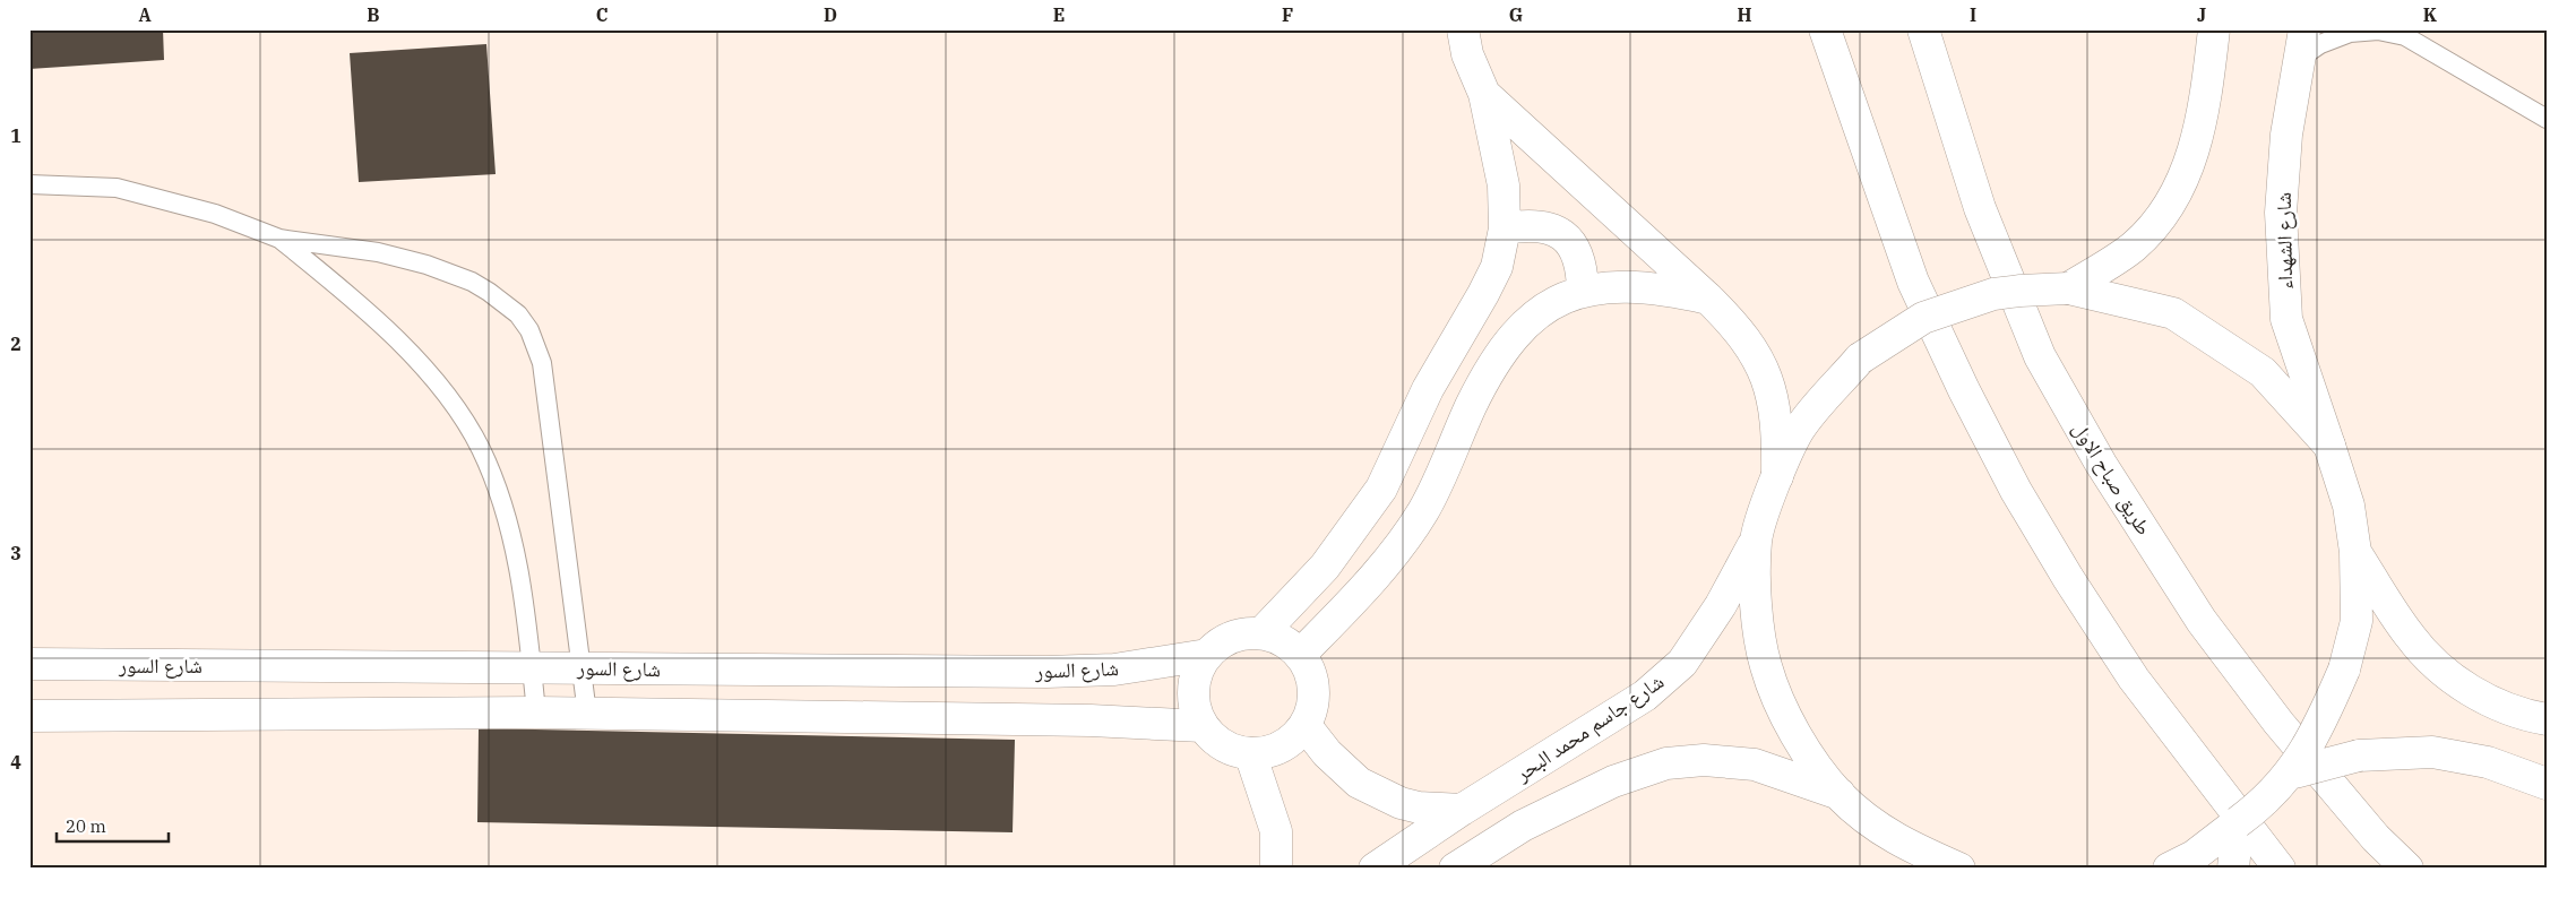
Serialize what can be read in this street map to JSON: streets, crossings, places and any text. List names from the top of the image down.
{
  "streets": {
    "main road": [
      "شارع الشهداء",
      "طريق صباح الاول",
      "شارع السور",
      "شارع جاسم محمد البحر"
    ]
  },
  "scale_bar": "20 m",
  "grid": {
    "columns": [
      "A",
      "B",
      "C",
      "D",
      "E",
      "F",
      "G",
      "H",
      "I",
      "J",
      "K"
    ],
    "rows": [
      "1",
      "2",
      "3",
      "4"
    ]
  }
}
